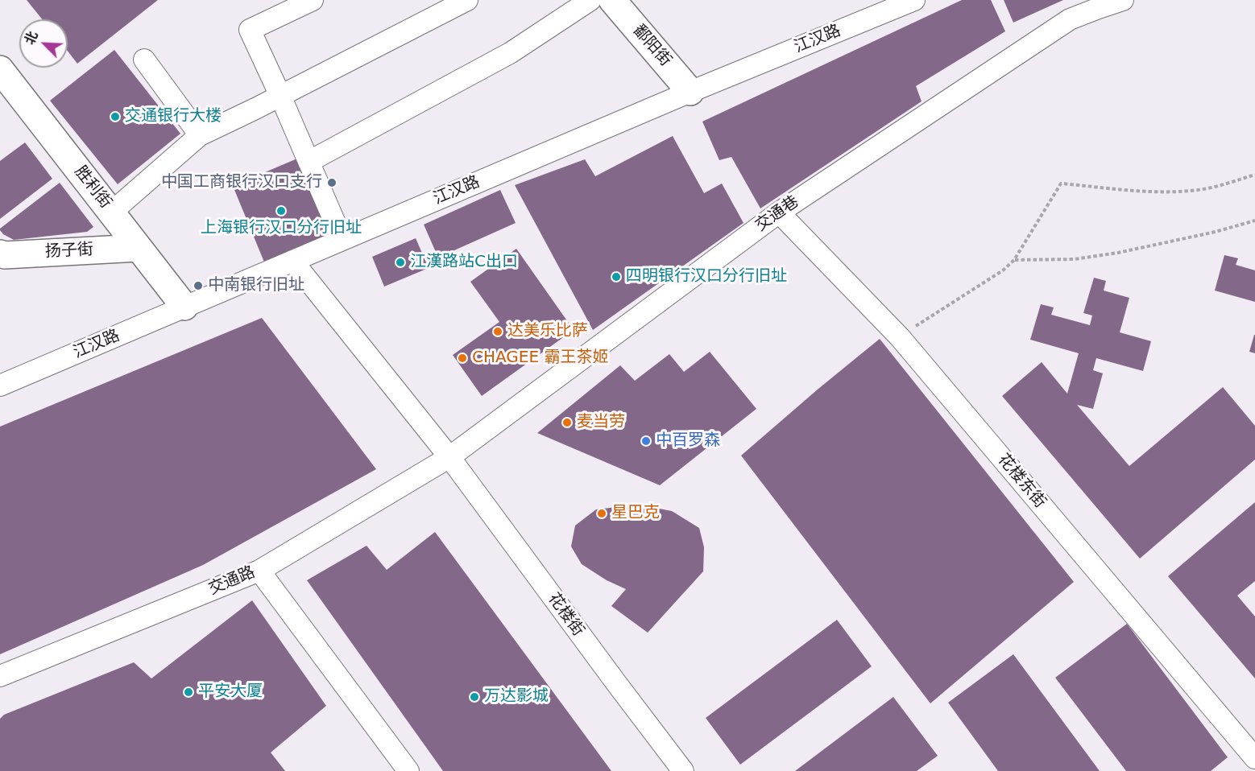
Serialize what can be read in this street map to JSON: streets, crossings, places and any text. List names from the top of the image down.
{
  "streets": {
    "street": [
      "江汉路",
      "鄱阳街",
      "胜利街",
      "交通巷",
      "扬子街",
      "花楼东街",
      "交通路",
      "花楼街"
    ]
  },
  "crossings": [
    ["江汉路", "鄱阳街"],
    ["江汉路", "胜利街"],
    ["江汉路", "花楼街"],
    ["胜利街", "扬子街"],
    ["交通巷", "花楼东街"],
    ["交通巷", "交通路"],
    ["交通巷", "花楼街"],
    ["交通路", "花楼街"]
  ],
  "places": [
    "交通银行大楼",
    "中国工商银行汉口支行",
    "上海银行汉口分行旧址",
    "江漢路站C出口",
    "四明银行汉口分行旧址",
    "中南银行旧址",
    "达美乐比萨",
    "CHAGEE 霸王茶姬",
    "麦当劳",
    "中百罗森",
    "星巴克",
    "平安大厦",
    "万达影城"
  ],
  "north": "top left"
}
